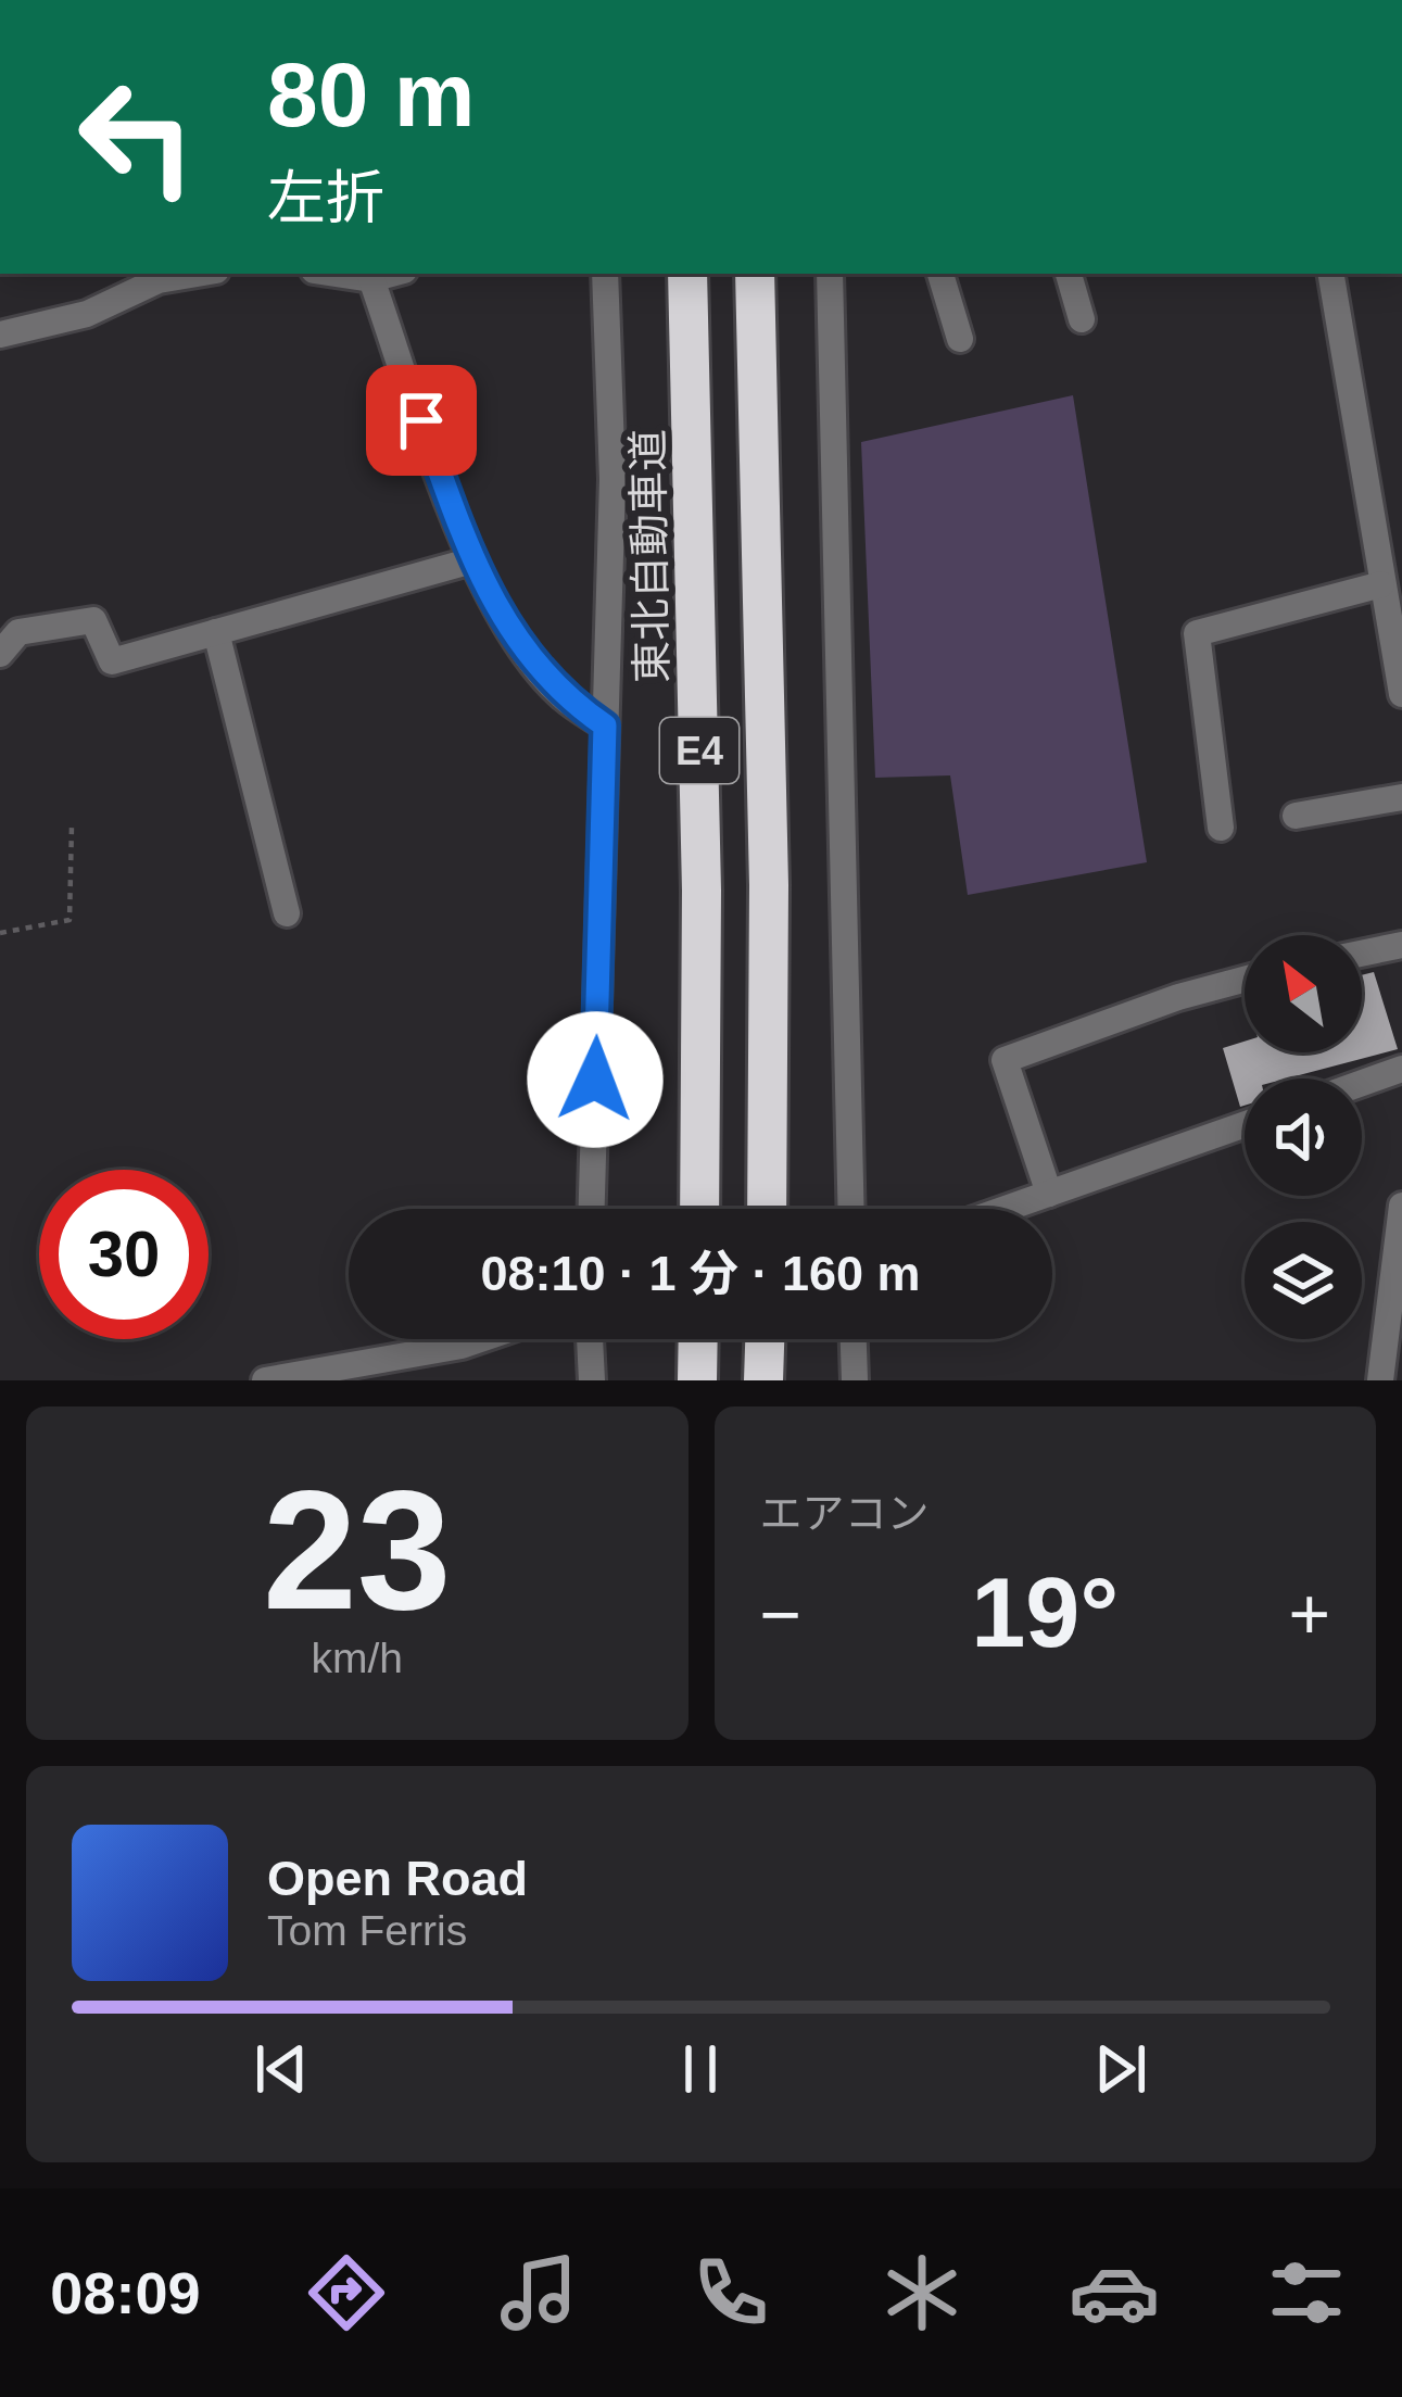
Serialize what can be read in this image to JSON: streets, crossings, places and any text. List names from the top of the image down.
{
  "streets": {
    "highway": ["東北自動車道", "E4"]
  },
  "north": "top left",
  "page": {
    "turn": ["80 m", "左折"],
    "limit": "30",
    "trip": "08:10 · 1 分 · 160 m",
    "tile": [
      ["23", "km/h"],
      "エアコン"
    ],
    "heat": ["−", "19°", "+"],
    "song": ["Open Road", "Tom Ferris"],
    "tabs": "08:09"
  }
}
